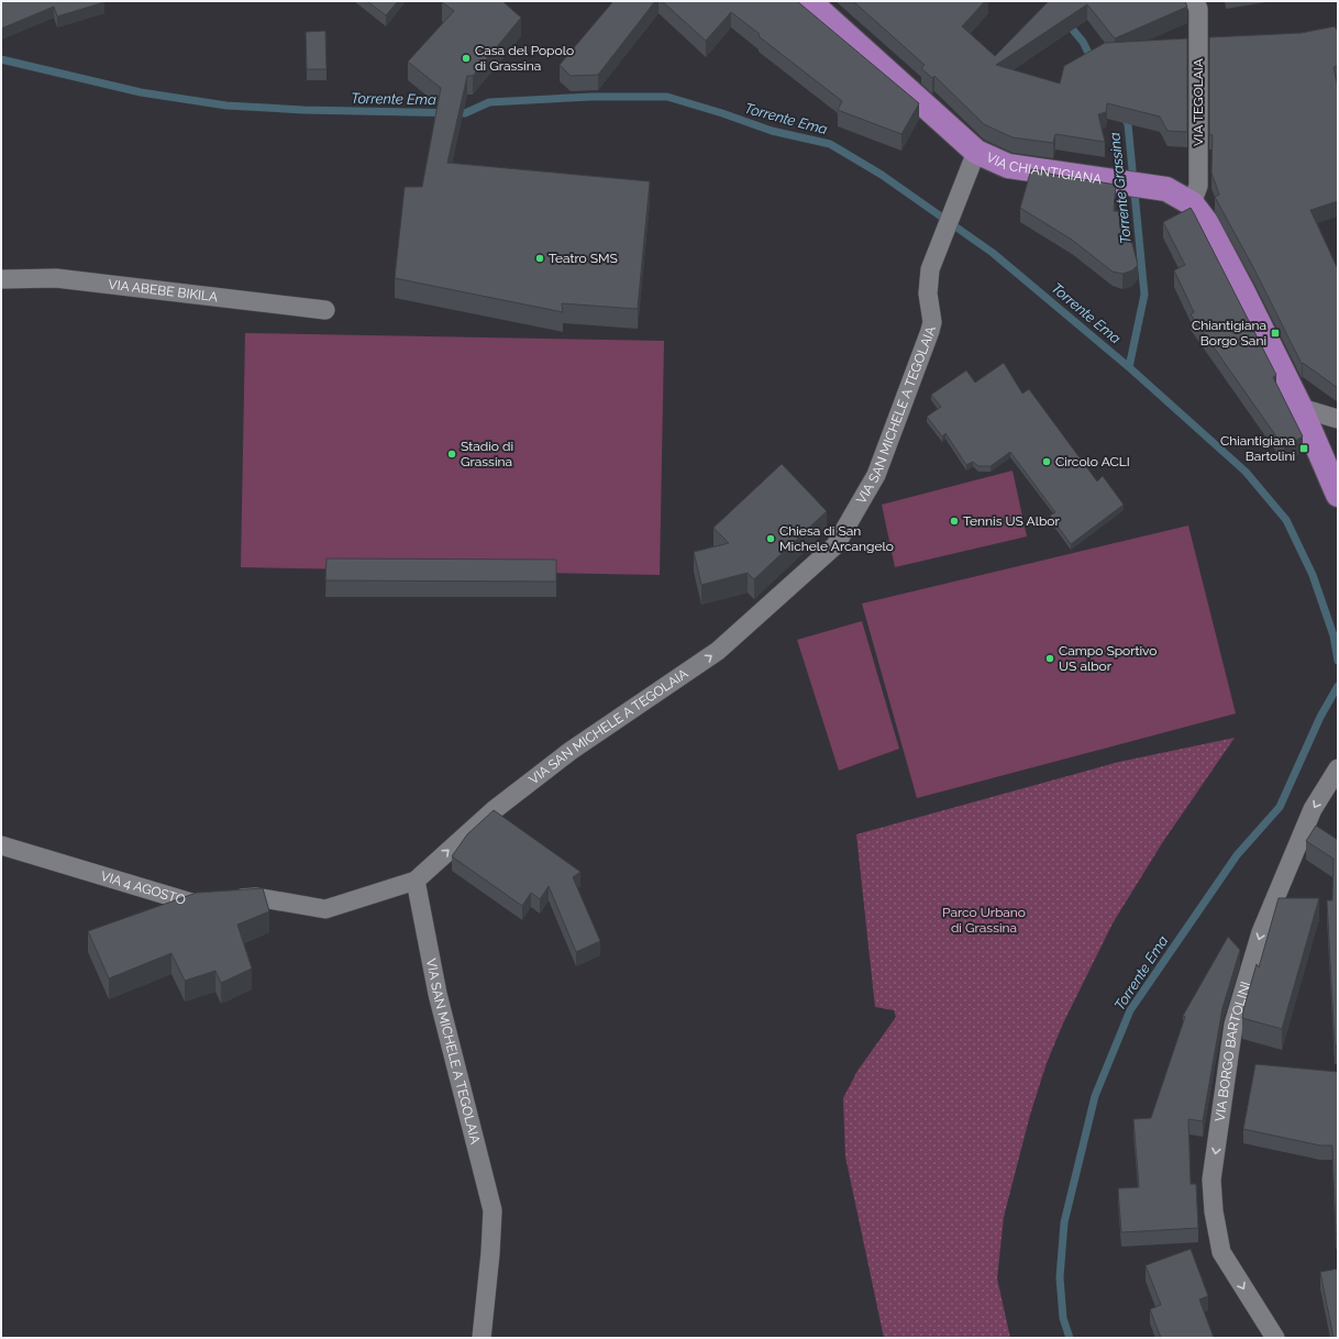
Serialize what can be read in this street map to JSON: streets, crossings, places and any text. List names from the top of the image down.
{
  "streets": {
    "main road": ["VIA CHIANTIGIANA"],
    "street": [
      "VIA TEGOLAIA",
      "VIA ABEBE BIKILA",
      "VIA SAN MICHELE A TEGOLAIA",
      "VIA 4 AGOSTO",
      "VIA BORGO BARTOLINI"
    ]
  },
  "crossings": [
    ["VIA TEGOLAIA", "VIA CHIANTIGIANA"],
    ["VIA CHIANTIGIANA", "VIA SAN MICHELE A TEGOLAIA"],
    ["VIA SAN MICHELE A TEGOLAIA", "VIA 4 AGOSTO"]
  ],
  "one_way": ["VIA SAN MICHELE A TEGOLAIA", "VIA BORGO BARTOLINI"],
  "water": ["Torrente Ema", "Torrente Grassina"],
  "parks": ["Parco Urbano di Grassina"],
  "places": {
    "other": [
      "Casa del Popolo di Grassina",
      "Teatro SMS",
      "Stadio di Grassina",
      "Circolo ACLI",
      "Tennis US Albor",
      "Chiesa di San Michele Arcangelo",
      "Campo Sportivo US albor"
    ],
    "transit": ["Chiantigiana Borgo Sani", "Chiantigiana Bartolini"]
  }
}
